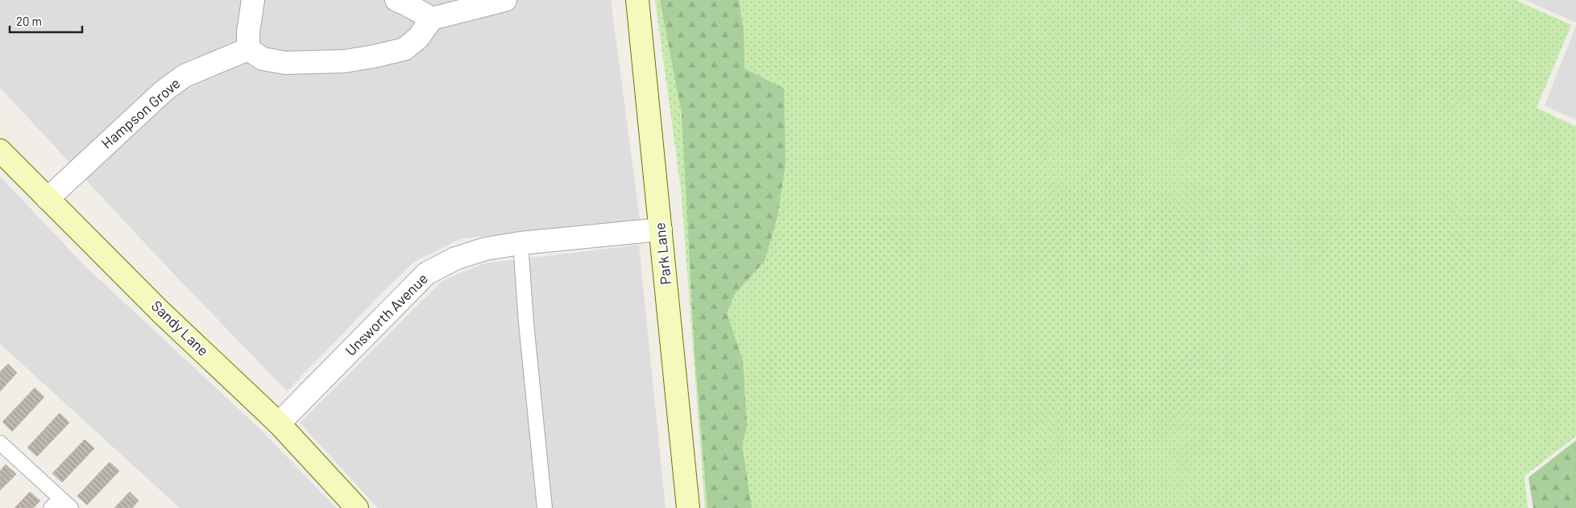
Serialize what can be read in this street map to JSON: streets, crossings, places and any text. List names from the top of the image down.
{
  "streets": {
    "main road": ["Park Lane", "Sandy Lane"],
    "street": ["Hampson Grove", "Unsworth Avenue"]
  },
  "crossings": [
    ["Hampson Grove", "Sandy Lane"],
    ["Park Lane", "Unsworth Avenue"],
    ["Unsworth Avenue", "Sandy Lane"]
  ],
  "scale_bar": "20 m"
}
